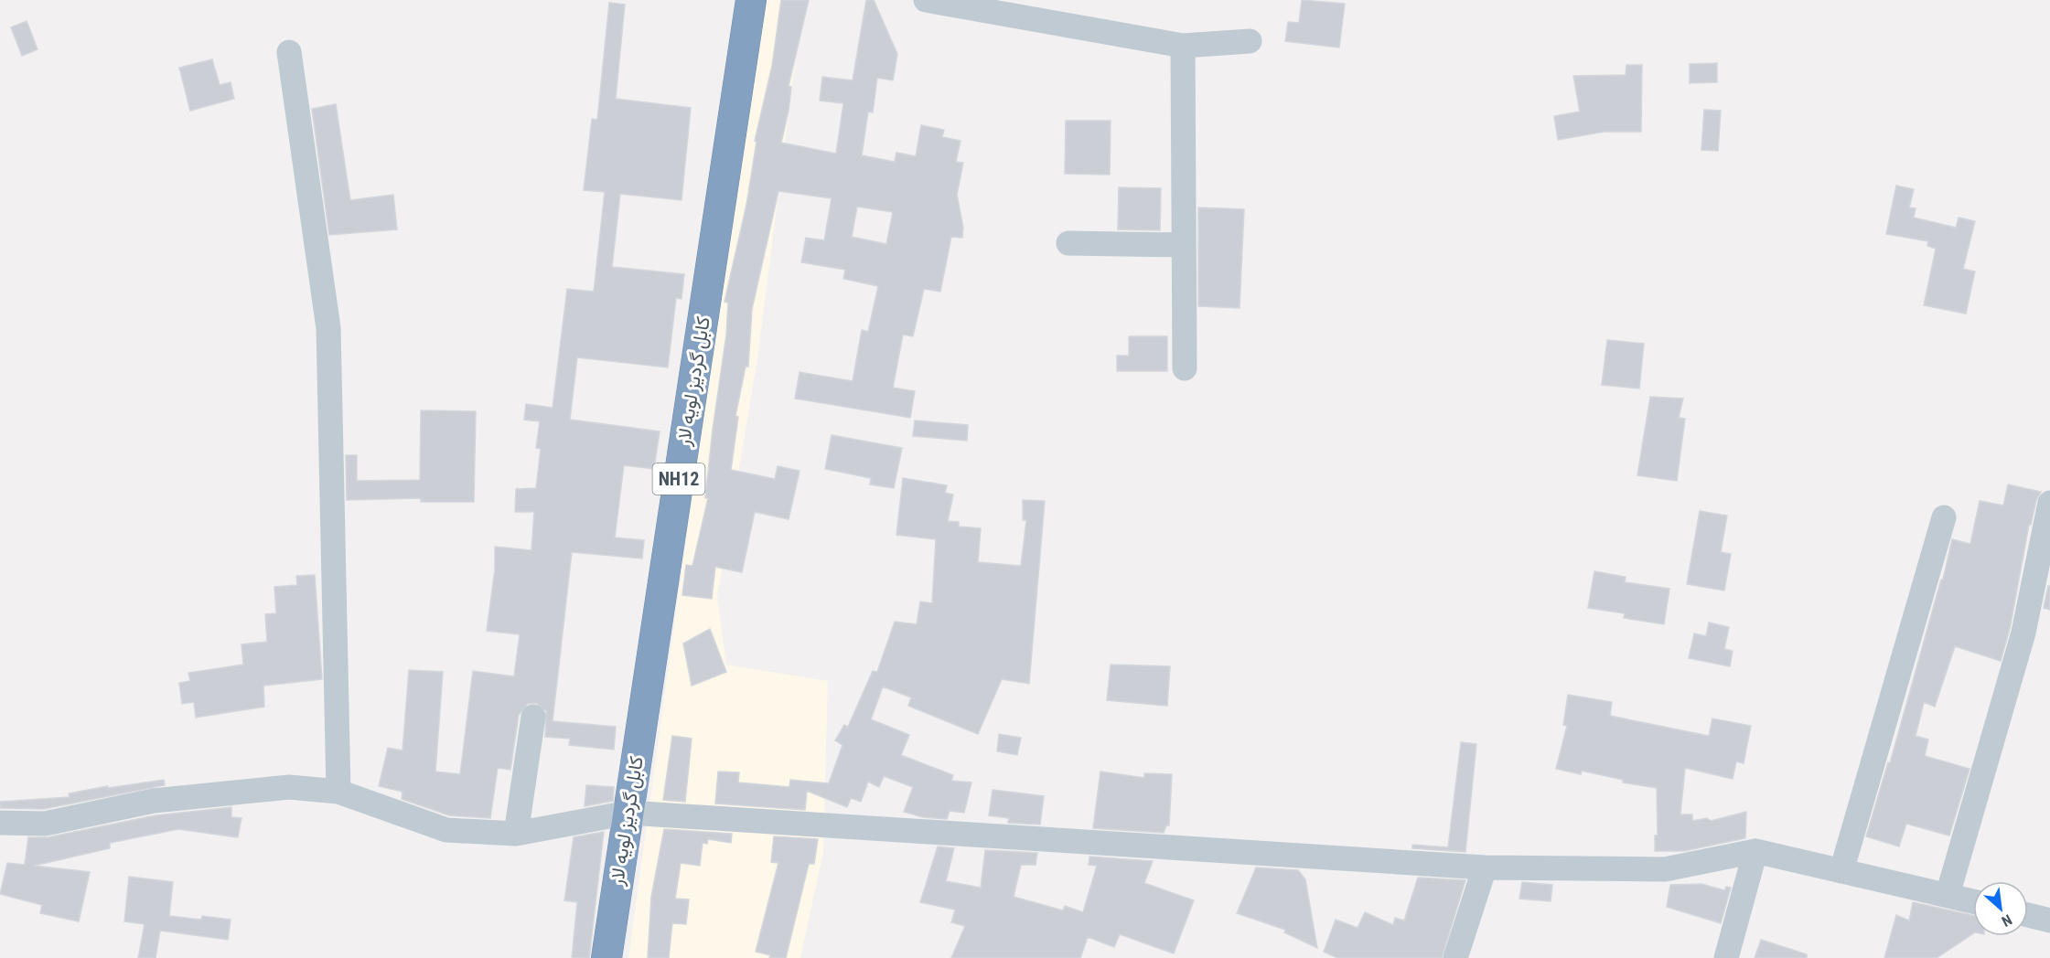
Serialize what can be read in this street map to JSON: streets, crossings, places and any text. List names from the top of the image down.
{
  "streets": {
    "highway": ["کابل گردیز لویه لار", "NH12"]
  },
  "north": "bottom right"
}
